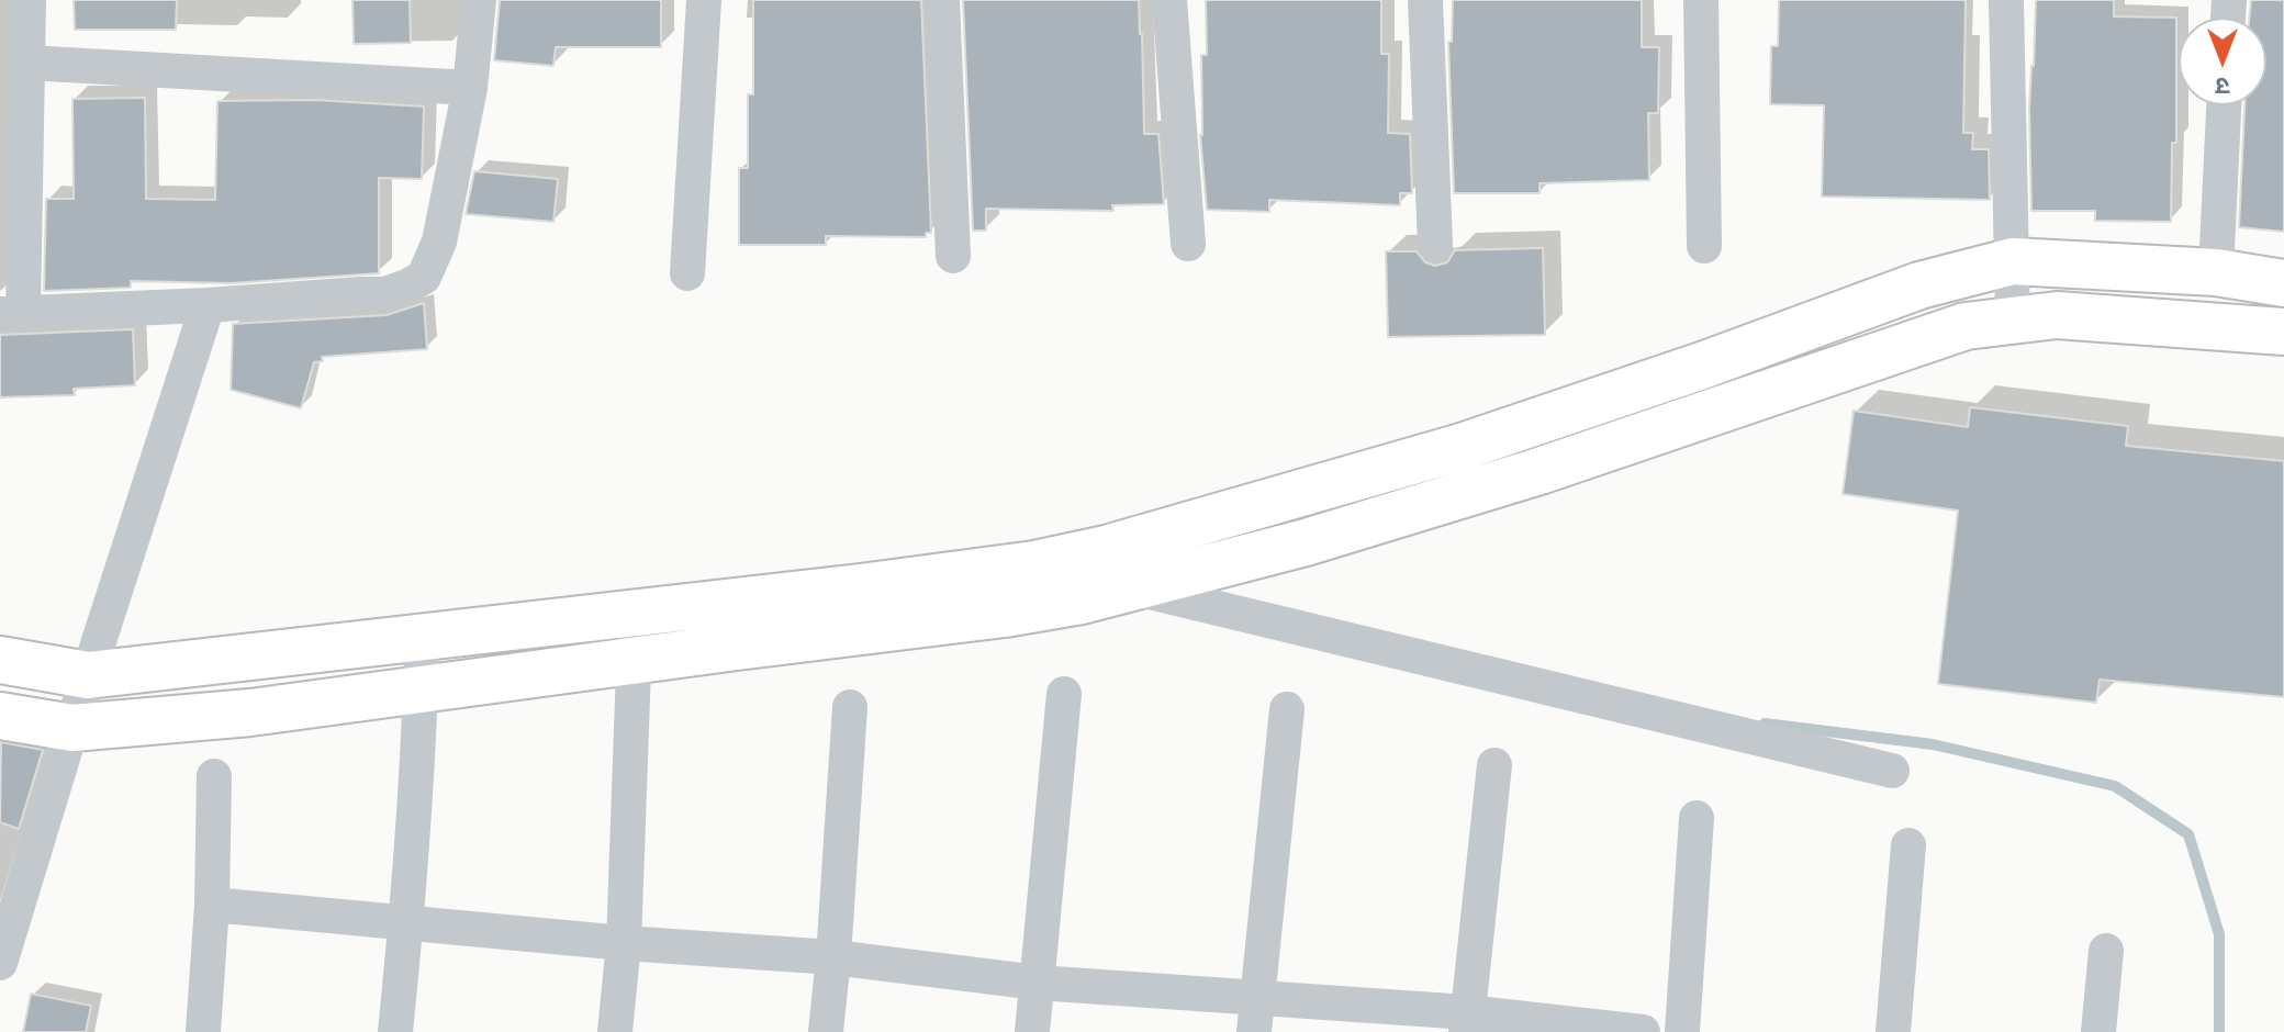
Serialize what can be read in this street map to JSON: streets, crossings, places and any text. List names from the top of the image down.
{
  "north": "bottom"
}
